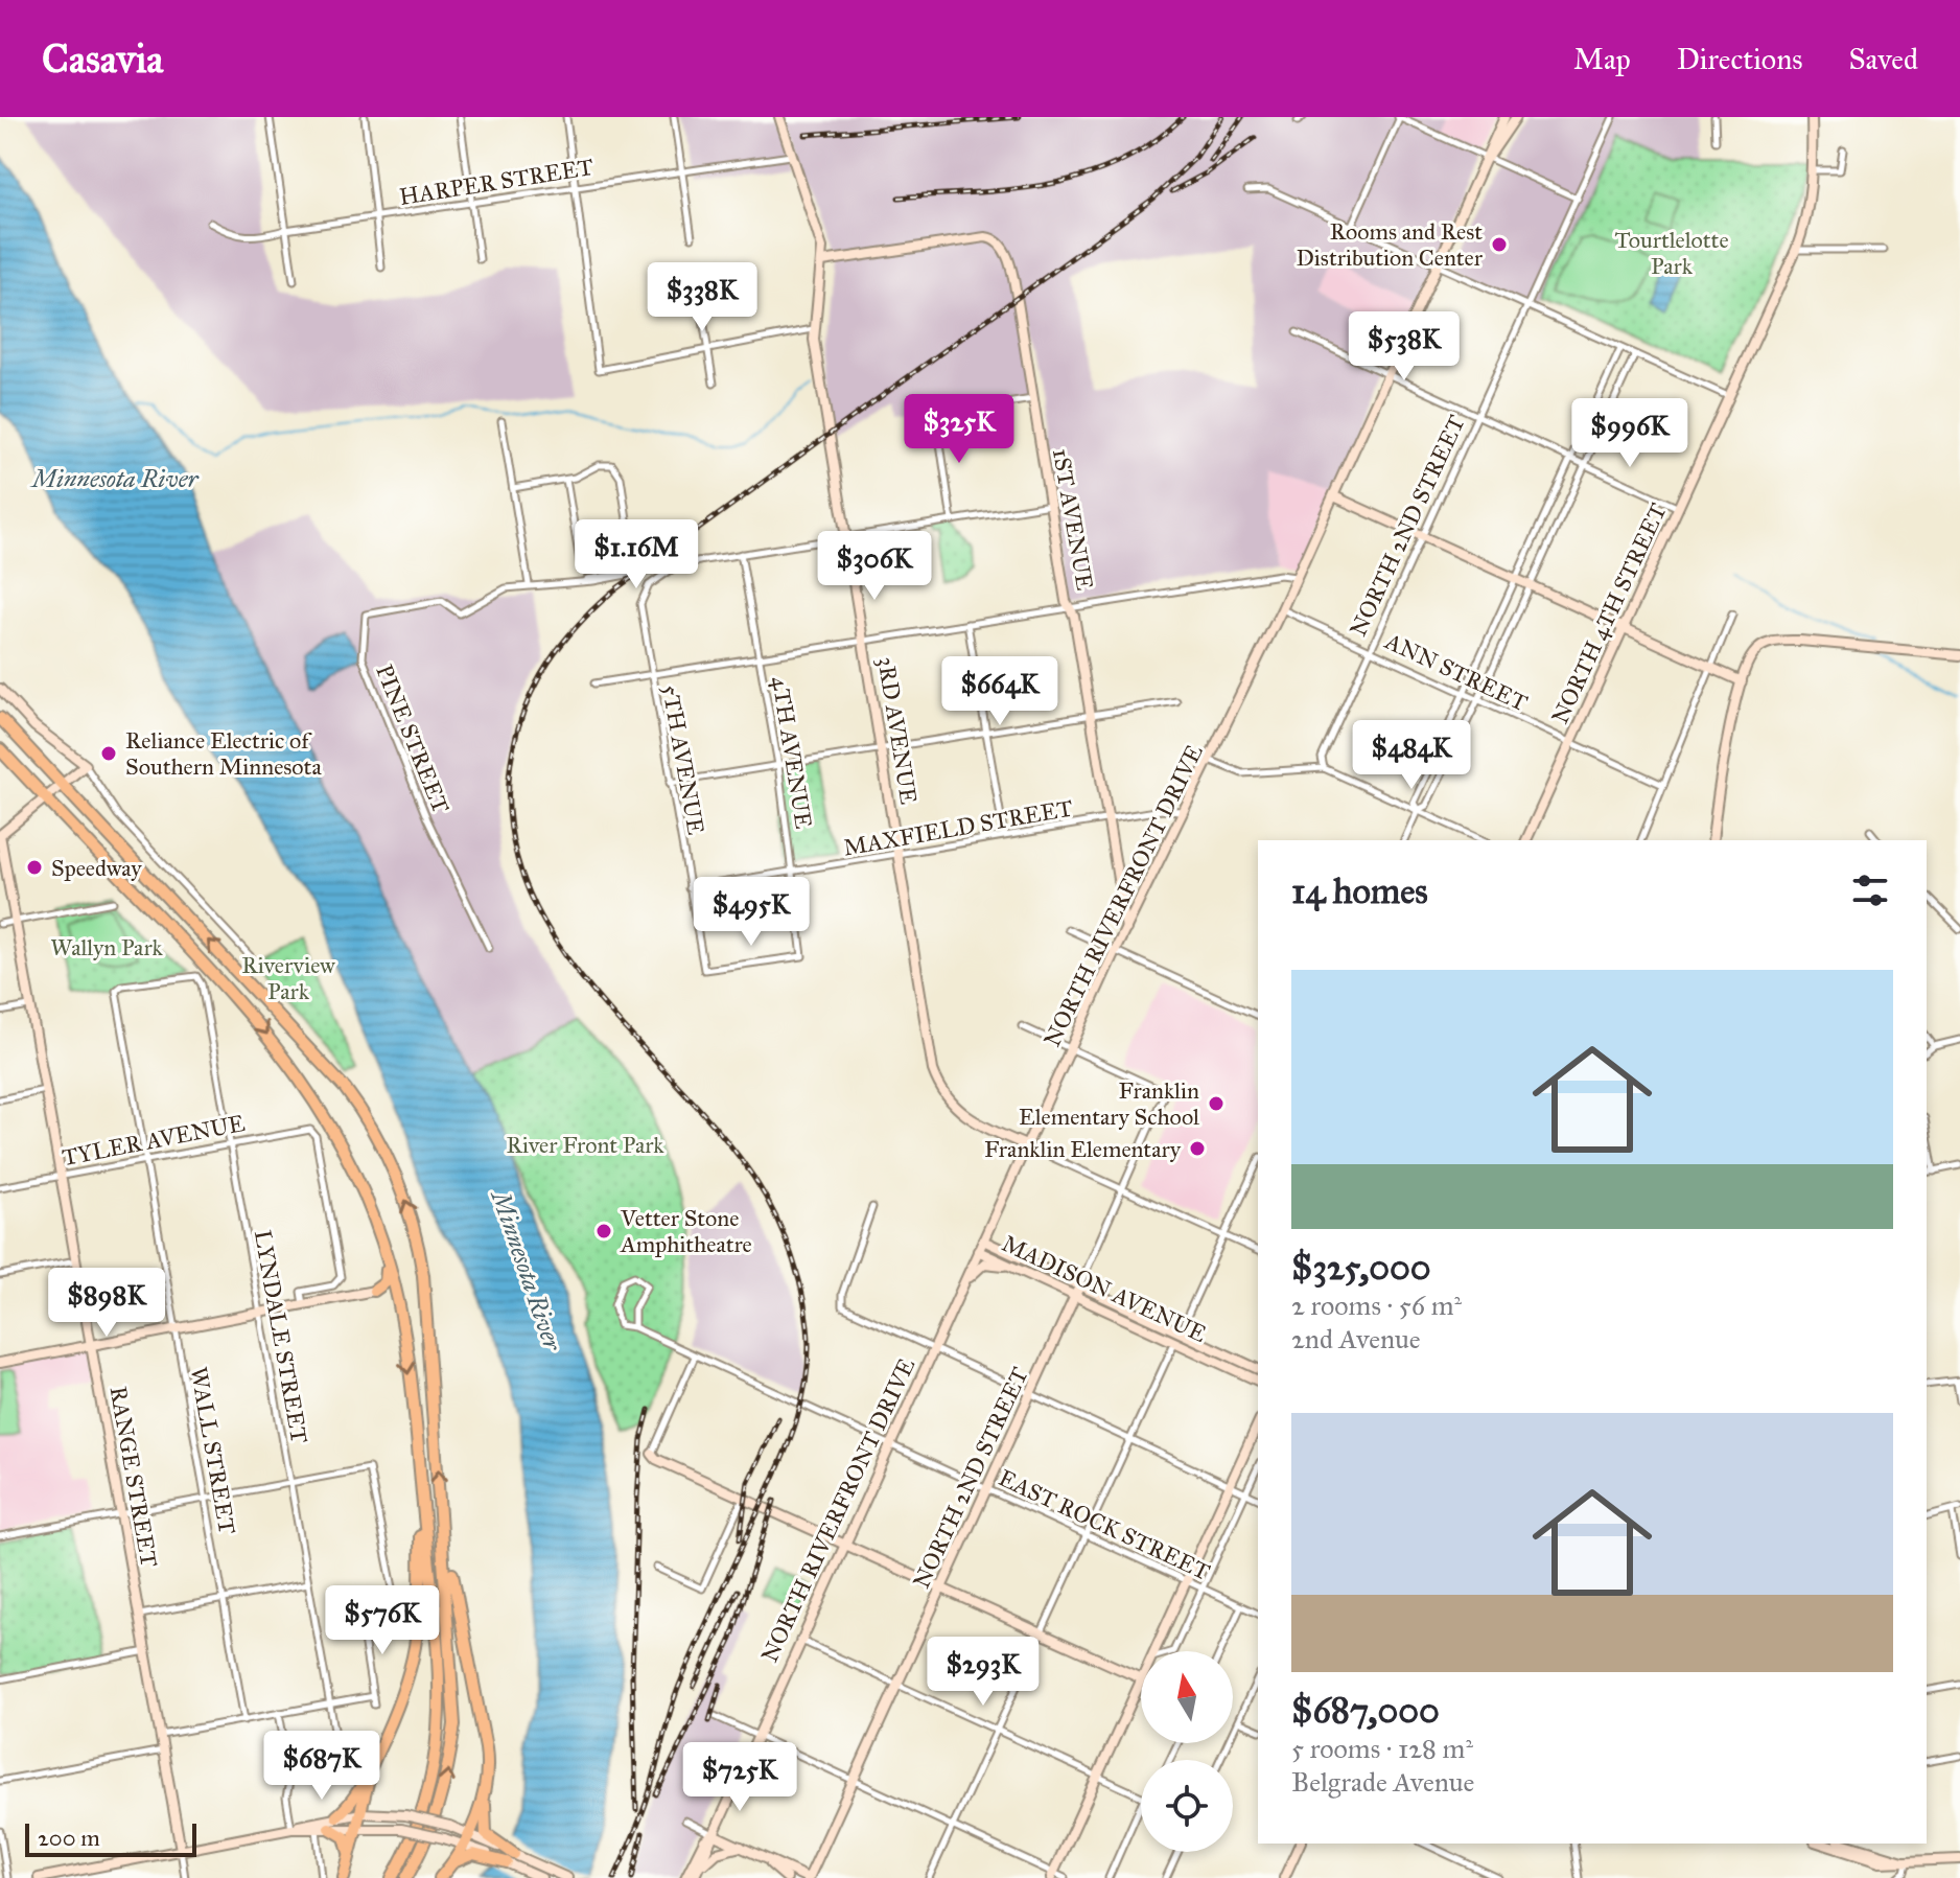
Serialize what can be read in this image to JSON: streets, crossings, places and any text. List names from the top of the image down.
{
  "streets": {
    "street": [
      "HARPER STREET",
      "1ST AVENUE",
      "NORTH 2ND STREET",
      "NORTH 4TH STREET",
      "ANN STREET",
      "3RD AVENUE",
      "PINE STREET",
      "4TH AVENUE",
      "5TH AVENUE",
      "MAXFIELD STREET",
      "NORTH RIVERFRONT DRIVE",
      "TYLER AVENUE",
      "MADISON AVENUE",
      "LYNDALE STREET",
      "WALL STREET",
      "RANGE STREET",
      "EAST ROCK STREET"
    ]
  },
  "crossings": [
    ["HARPER STREET", "3RD AVENUE"],
    ["1ST AVENUE", "3RD AVENUE"],
    ["1ST AVENUE", "PINE STREET"],
    ["1ST AVENUE", "MAXFIELD STREET"],
    ["1ST AVENUE", "NORTH RIVERFRONT DRIVE"],
    ["NORTH 2ND STREET", "ANN STREET"],
    ["NORTH 2ND STREET", "NORTH RIVERFRONT DRIVE"],
    ["NORTH 2ND STREET", "MADISON AVENUE"],
    ["NORTH 2ND STREET", "EAST ROCK STREET"],
    ["NORTH 4TH STREET", "ANN STREET"],
    ["ANN STREET", "NORTH RIVERFRONT DRIVE"],
    ["3RD AVENUE", "PINE STREET"],
    ["3RD AVENUE", "MAXFIELD STREET"],
    ["3RD AVENUE", "NORTH RIVERFRONT DRIVE"],
    ["PINE STREET", "4TH AVENUE"],
    ["PINE STREET", "5TH AVENUE"],
    ["4TH AVENUE", "5TH AVENUE"],
    ["4TH AVENUE", "MAXFIELD STREET"],
    ["5TH AVENUE", "MAXFIELD STREET"],
    ["MAXFIELD STREET", "NORTH RIVERFRONT DRIVE"],
    ["NORTH RIVERFRONT DRIVE", "MADISON AVENUE"],
    ["NORTH RIVERFRONT DRIVE", "EAST ROCK STREET"],
    ["TYLER AVENUE", "LYNDALE STREET"],
    ["TYLER AVENUE", "WALL STREET"],
    ["TYLER AVENUE", "RANGE STREET"],
    ["LYNDALE STREET", "WALL STREET"]
  ],
  "water": ["Minnesota River"],
  "parks": [
    "Tourtlelotte Park",
    "Wallyn Park",
    "Riverview Park",
    "River Front Park"
  ],
  "places": [
    "Rooms and Rest Distribution Center",
    "Reliance Electric of Southern Minnesota",
    "Speedway",
    "Franklin Elementary School",
    "Franklin Elementary",
    "Vetter Stone Amphitheatre"
  ],
  "scale_bar": "200 m",
  "north": "top",
  "page": {
    "header": "Casavia",
    "nav": ["Map", "Directions", "Saved"],
    "price": [
      "$338K",
      "$538K",
      "$325K",
      "$996K",
      "$1.16M",
      "$306K",
      "$664K",
      "$484K",
      "$495K",
      "$898K",
      "$576K",
      "$293K",
      "$687K",
      "$725K"
    ],
    "heading": "14 homes",
    "list": [
      {
        "name": "$325,000",
        "note": "2 rooms · 56 m² · 2nd Avenue"
      },
      {
        "name": "$687,000",
        "note": "5 rooms · 128 m² · Belgrade Avenue"
      }
    ],
    "scale": "200 m"
  }
}
